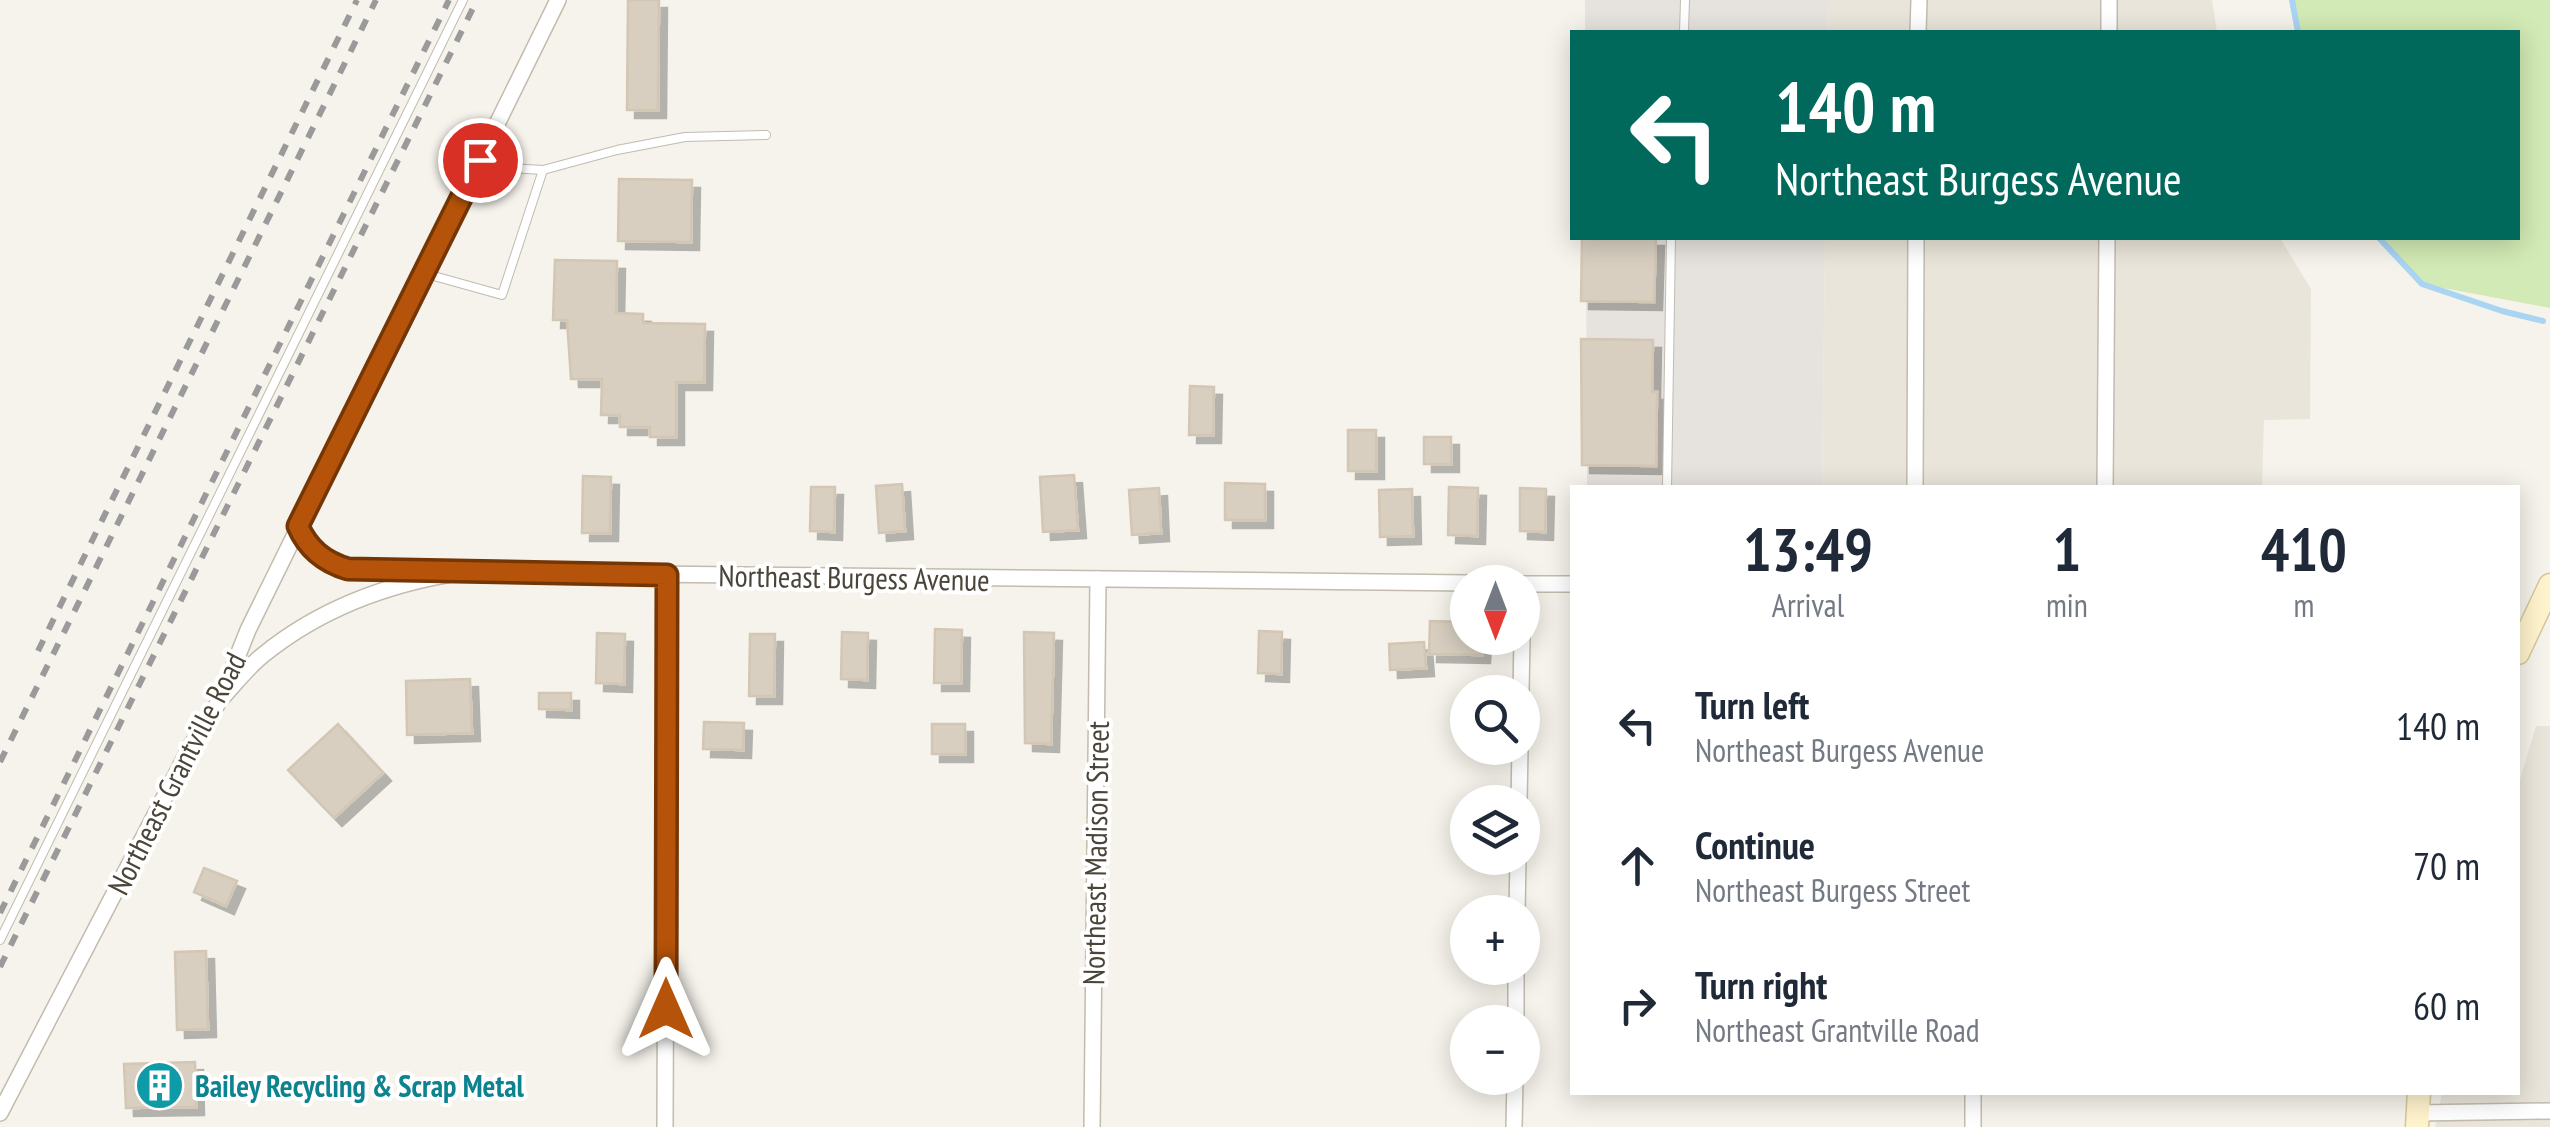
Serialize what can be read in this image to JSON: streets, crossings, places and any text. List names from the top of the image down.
{
  "streets": {
    "street": ["Northeast Burgess Avenue", "Northeast Grantville Road", "Northeast Madison Street"]
  },
  "crossings": [
    ["Northeast Burgess Avenue", "Northeast Grantville Road"],
    ["Northeast Burgess Avenue", "Northeast Madison Street"]
  ],
  "places": {
    "building": ["Bailey Recycling & Scrap Metal"]
  },
  "north": "bottom",
  "page": {
    "turn": ["140 m", "Northeast Burgess Avenue"],
    "eta": [
      "13:49",
      "Arrival",
      "1",
      "min",
      "410",
      "m"
    ],
    "map_buttons": ["+", "−"],
    "list": [
      {
        "name": "Turn left",
        "note": "Northeast Burgess Avenue",
        "value": "140 m"
      },
      {
        "name": "Continue",
        "note": "Northeast Burgess Street",
        "value": "70 m"
      },
      {
        "name": "Turn right",
        "note": "Northeast Grantville Road",
        "value": "60 m"
      }
    ]
  }
}
